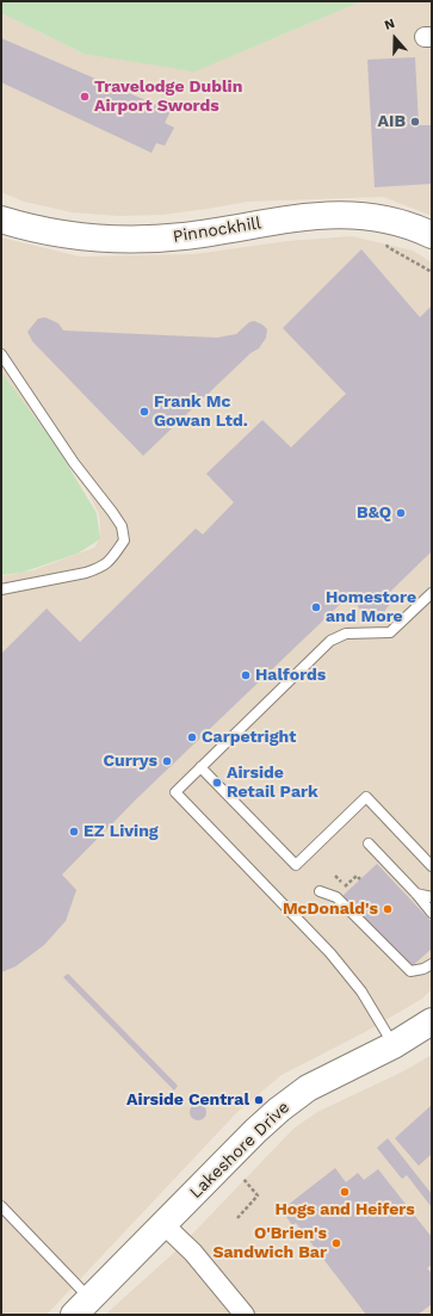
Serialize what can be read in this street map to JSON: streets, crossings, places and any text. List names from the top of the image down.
{
  "streets": {
    "street": ["Pinnockhill", "Lakeshore Drive"]
  },
  "places": [
    "Travelodge Dublin Airport Swords",
    "AIB",
    "Frank Mc Gowan Ltd.",
    "B&Q",
    "Homestore and More",
    "Halfords",
    "Carpetright",
    "Currys",
    "Airside Retail Park",
    "EZ Living",
    "McDonald's",
    "Airside Central",
    "Hogs and Heifers",
    "O'Brien's Sandwich Bar"
  ],
  "north": "top"
}
